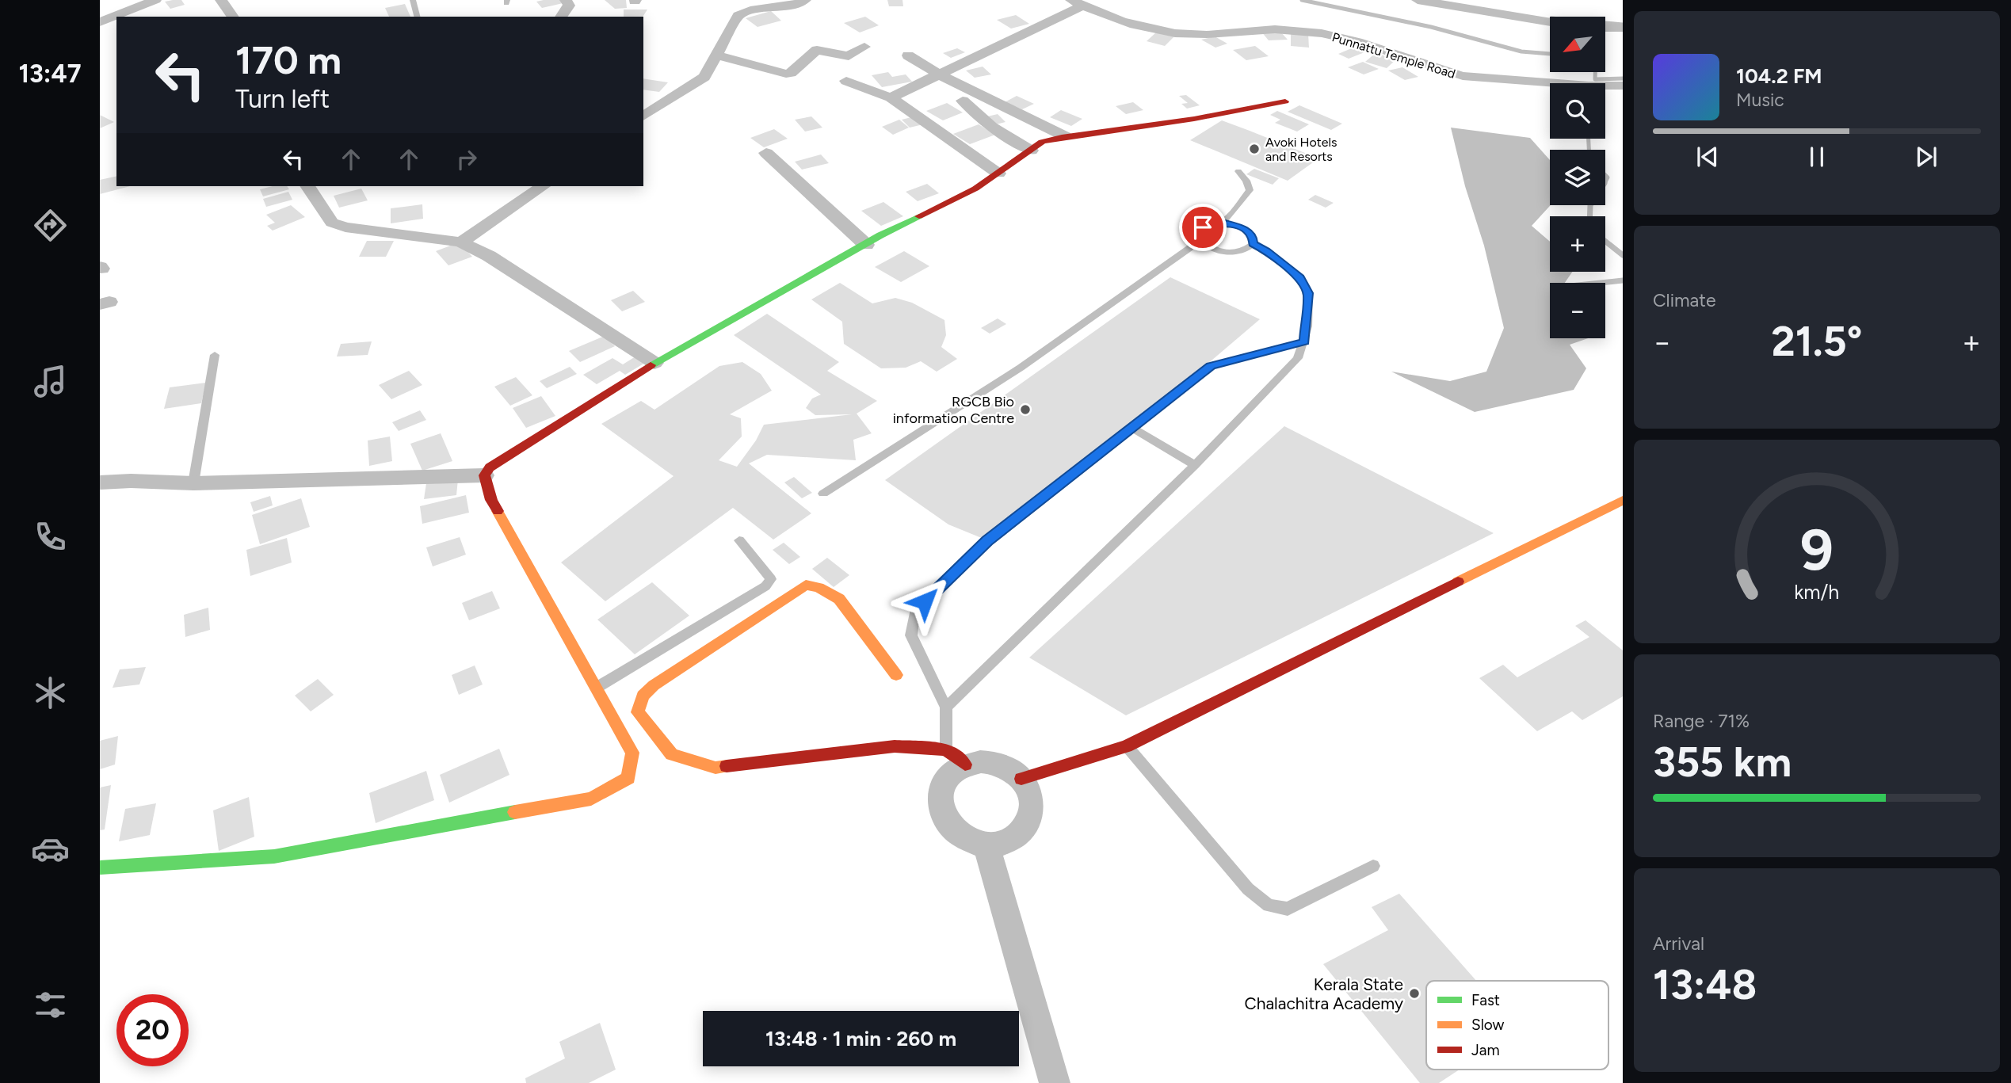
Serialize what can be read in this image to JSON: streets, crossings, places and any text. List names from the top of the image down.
{
  "streets": {
    "street": ["Punnattu Temple Road"]
  },
  "places": ["Avoki Hotels and Resorts", "RGCB Bio information Centre", "Kerala State Chalachitra Academy"],
  "legend": ["Fast", "Slow", "Jam"],
  "north": "bottom left",
  "page": {
    "tabs": "13:47",
    "map_buttons": ["+", "−"],
    "turn": ["170 m", "Turn left"],
    "song": ["104.2 FM", "Music"],
    "tile": [
      "Climate",
      ["Range · 71%", "355 km"],
      ["Arrival", "13:48"]
    ],
    "heat": ["−", "21.5°", "+"],
    "limit": "20",
    "trip": "13:48 · 1 min · 260 m",
    "gauge": ["9", "km/h"]
  }
}
